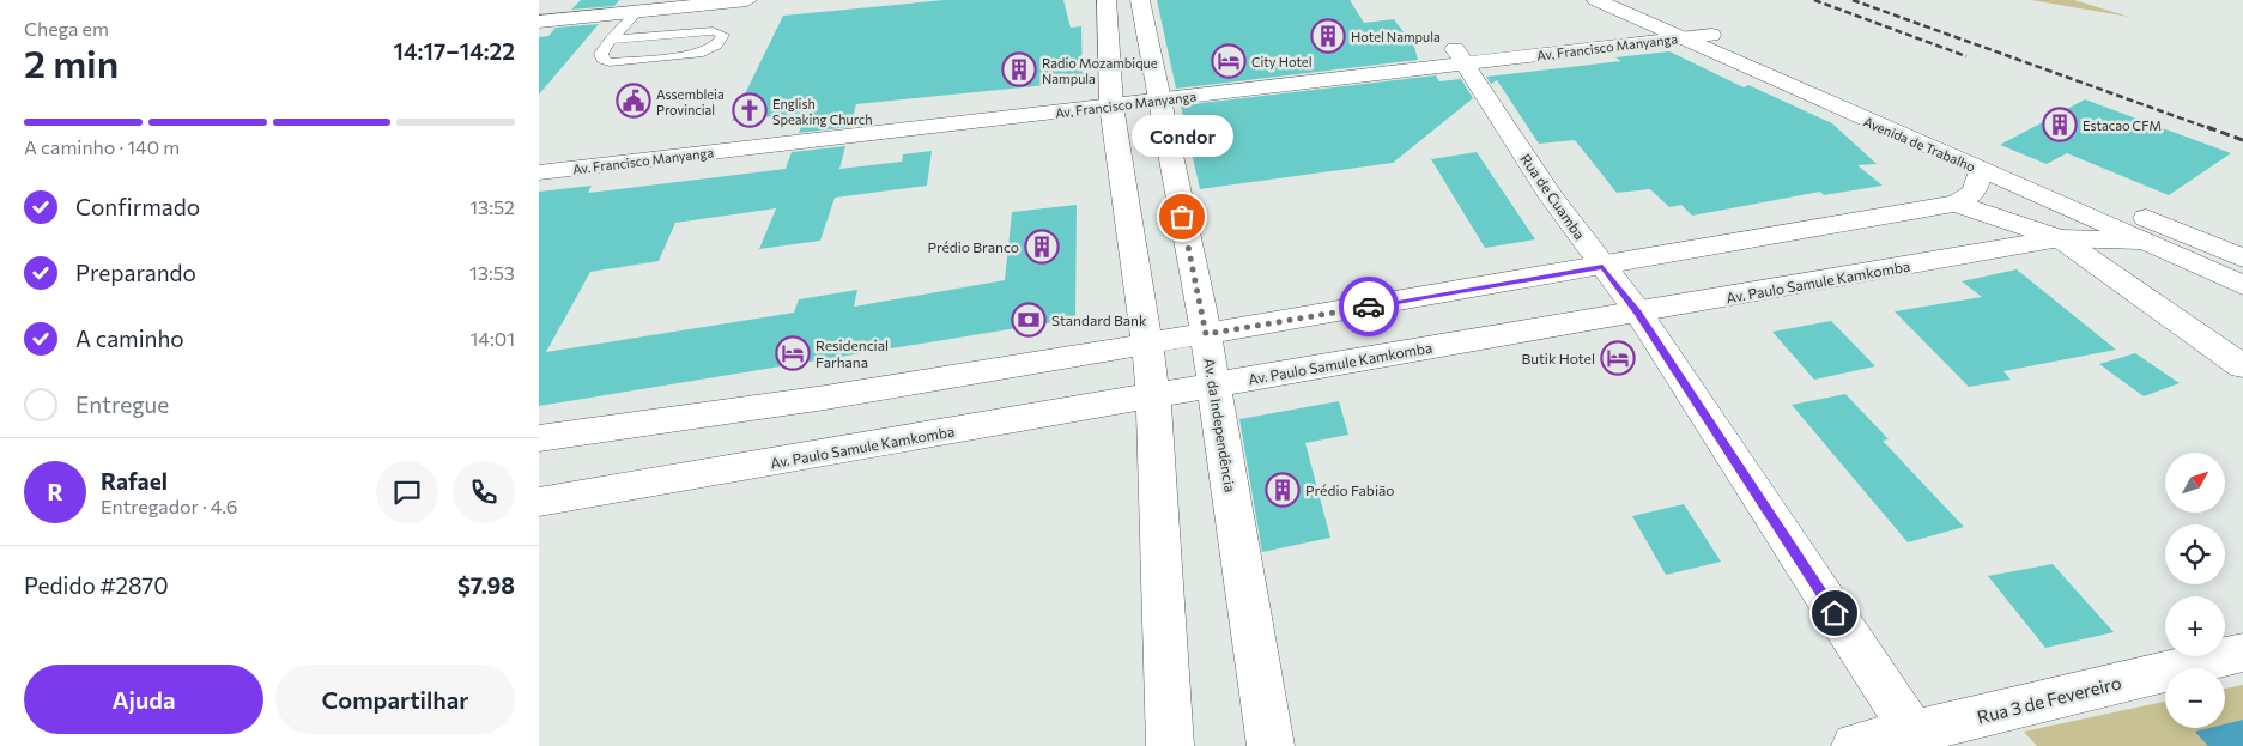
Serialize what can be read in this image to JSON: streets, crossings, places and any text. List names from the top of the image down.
{
  "streets": {
    "main road": [
      "Av. Francisco Manyanga",
      "Avenida de Trabalho",
      "Rua de Cuamba",
      "Av. Paulo Samule Kamkomba",
      "Av. da Independência",
      "Rua 3 de Fevereiro"
    ]
  },
  "crossings": [
    ["Av. Francisco Manyanga", "Avenida de Trabalho"],
    ["Av. Francisco Manyanga", "Rua de Cuamba"],
    ["Av. Francisco Manyanga", "Av. da Independência"],
    ["Avenida de Trabalho", "Av. Paulo Samule Kamkomba"],
    ["Rua de Cuamba", "Av. Paulo Samule Kamkomba"],
    ["Rua de Cuamba", "Rua 3 de Fevereiro"],
    ["Av. Paulo Samule Kamkomba", "Av. da Independência"]
  ],
  "places": {
    "building": [
      "Hotel Nampula",
      "Radio Mozambique Nampula",
      "Estacao CFM",
      "Prédio Branco",
      "Prédio Fabião"
    ],
    "hotel": ["City Hotel", "Residencial Farhana", "Butik Hotel"],
    "public building": ["Assembleia Provincial"],
    "church": ["English Speaking Church"],
    "other": ["Condor"],
    "bank": ["Standard Bank"]
  },
  "north": "top right",
  "page": {
    "heading": ["2 min", "Chega em", "14:17–14:22"],
    "panel": [
      "Rafael",
      "Entregador · 4.6",
      "Pedido #2870",
      "$7.98"
    ],
    "bar": "A caminho · 140 m",
    "bubble": "Condor",
    "list": [
      ["Confirmado", "13:52"],
      ["Preparando", "13:53"],
      ["A caminho", "14:01"],
      "Entregue"
    ],
    "map_buttons": ["+", "−"],
    "round": "R",
    "buttons": ["Ajuda", "Compartilhar"]
  }
}
